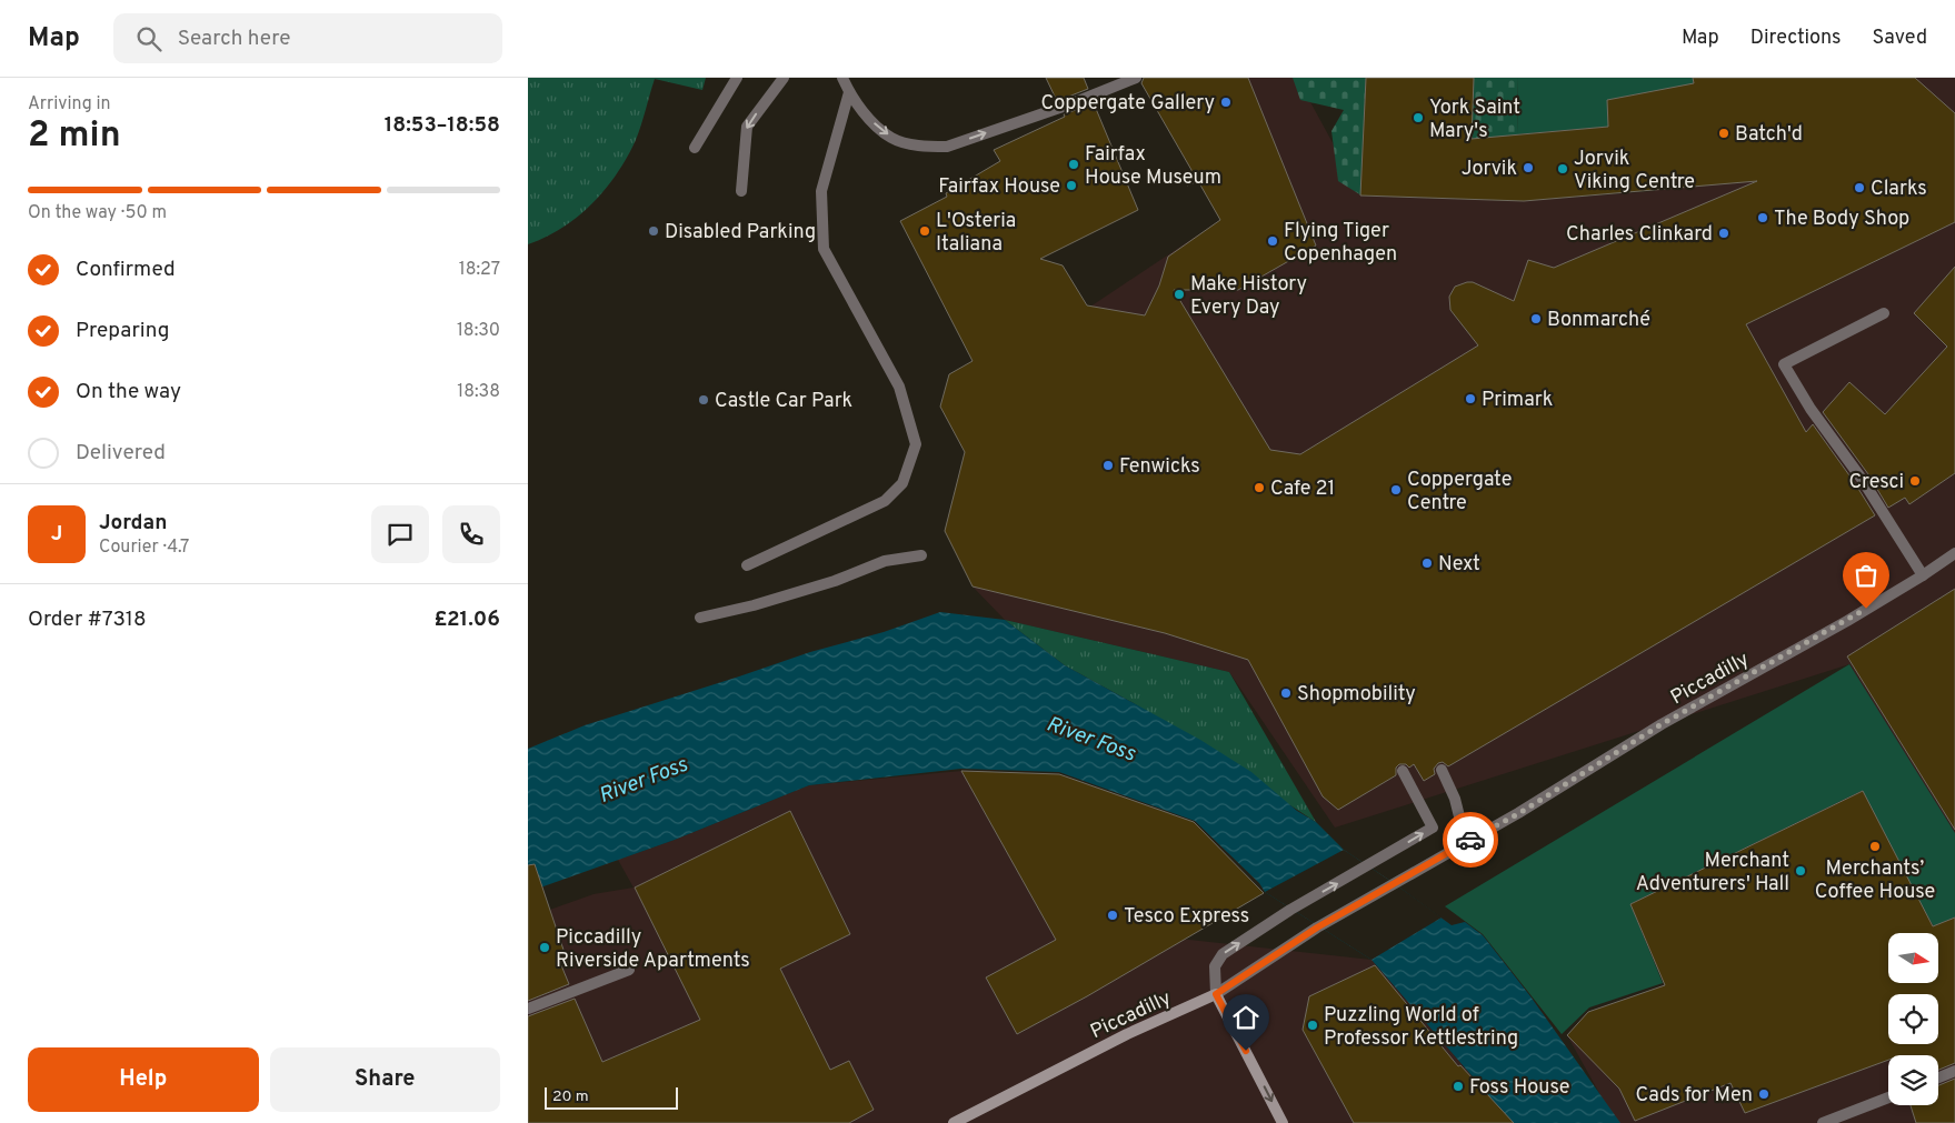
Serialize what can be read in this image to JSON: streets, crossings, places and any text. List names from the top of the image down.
{
  "streets": {
    "street": ["Piccadilly"]
  },
  "water": ["River Foss"],
  "places": [
    "Coppergate Gallery",
    "York Saint Mary's",
    "Batch'd",
    "Fairfax House Museum",
    "Jorvik",
    "Jorvik Viking Centre",
    "Fairfax House",
    "Clarks",
    "The Body Shop",
    "Disabled Parking",
    "L'Osteria Italiana",
    "Charles Clinkard",
    "Flying Tiger Copenhagen",
    "Make History Every Day",
    "Bonmarché",
    "Primark",
    "Castle Car Park",
    "Fenwicks",
    "Cresci",
    "Cafe 21",
    "Coppergate Centre",
    "Next",
    "Shopmobility",
    "Merchants’ Coffee House",
    "Merchant Adventurers' Hall",
    "Tesco Express",
    "Piccadilly Riverside Apartments",
    "Puzzling World of Professor Kettlestring",
    "Foss House",
    "Cads for Men"
  ],
  "scale_bar": "20 m",
  "north": "right",
  "page": {
    "header": "Map",
    "search": "Search here",
    "nav": ["Map", "Directions", "Saved"],
    "heading": ["2 min", "Arriving in", "18:53–18:58"],
    "panel": [
      "Jordan",
      "Courier · 4.7",
      "Order #7318",
      "£21.06"
    ],
    "bar": "On the way · 50 m",
    "list": [
      ["Confirmed", "18:27"],
      ["Preparing", "18:30"],
      ["On the way", "18:38"],
      "Delivered"
    ],
    "round": "J",
    "buttons": ["Help", "Share"],
    "scale": "20 m"
  }
}
